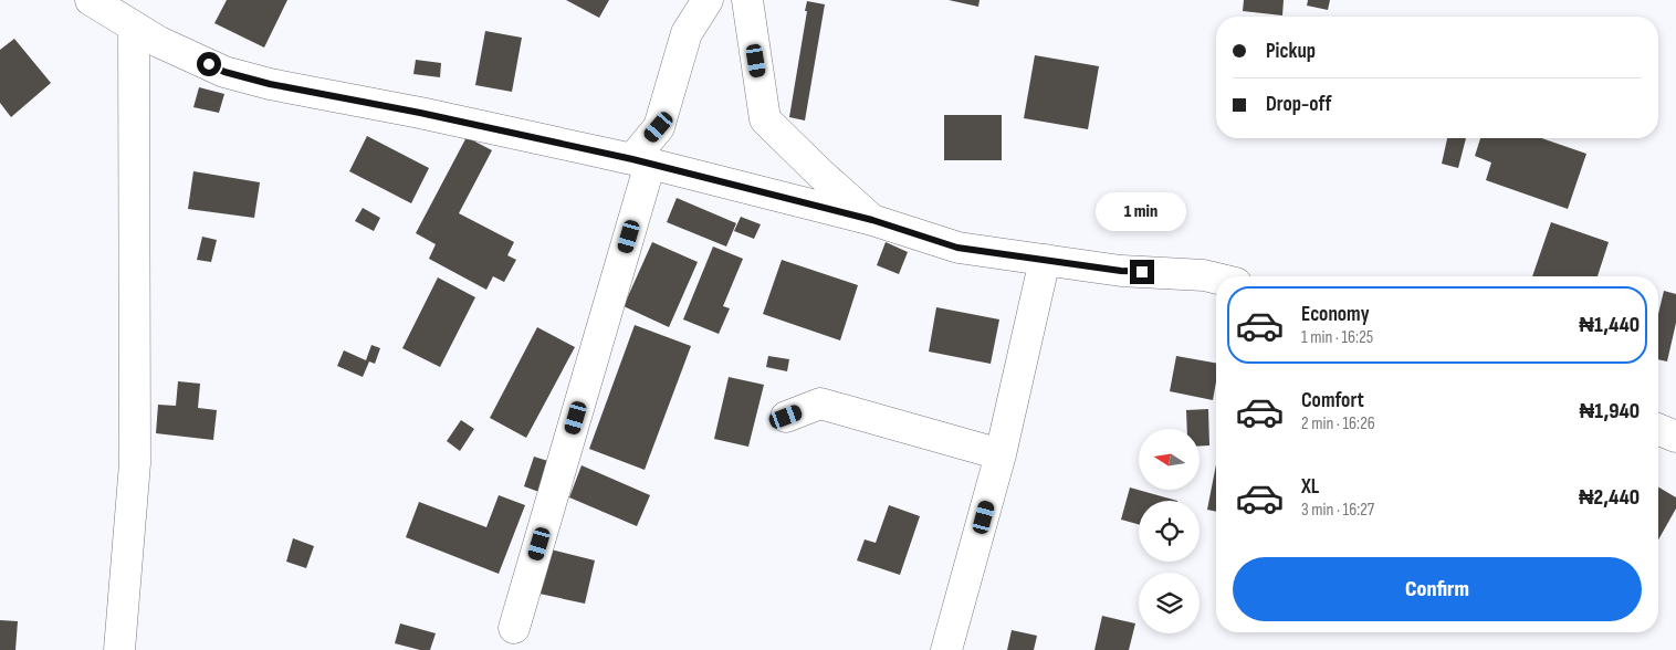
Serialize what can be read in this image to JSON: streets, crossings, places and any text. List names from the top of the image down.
{
  "north": "left",
  "page": {
    "banner": ["Pickup", "Drop-off"],
    "bubble": "1 min",
    "list": [
      {
        "name": "Economy",
        "note": "1 min · 16:25",
        "value": "₦1,440"
      },
      {
        "name": "Comfort",
        "note": "2 min · 16:26",
        "value": "₦1,940"
      },
      {
        "name": "XL",
        "note": "3 min · 16:27",
        "value": "₦2,440"
      }
    ],
    "buttons": "Confirm"
  }
}
